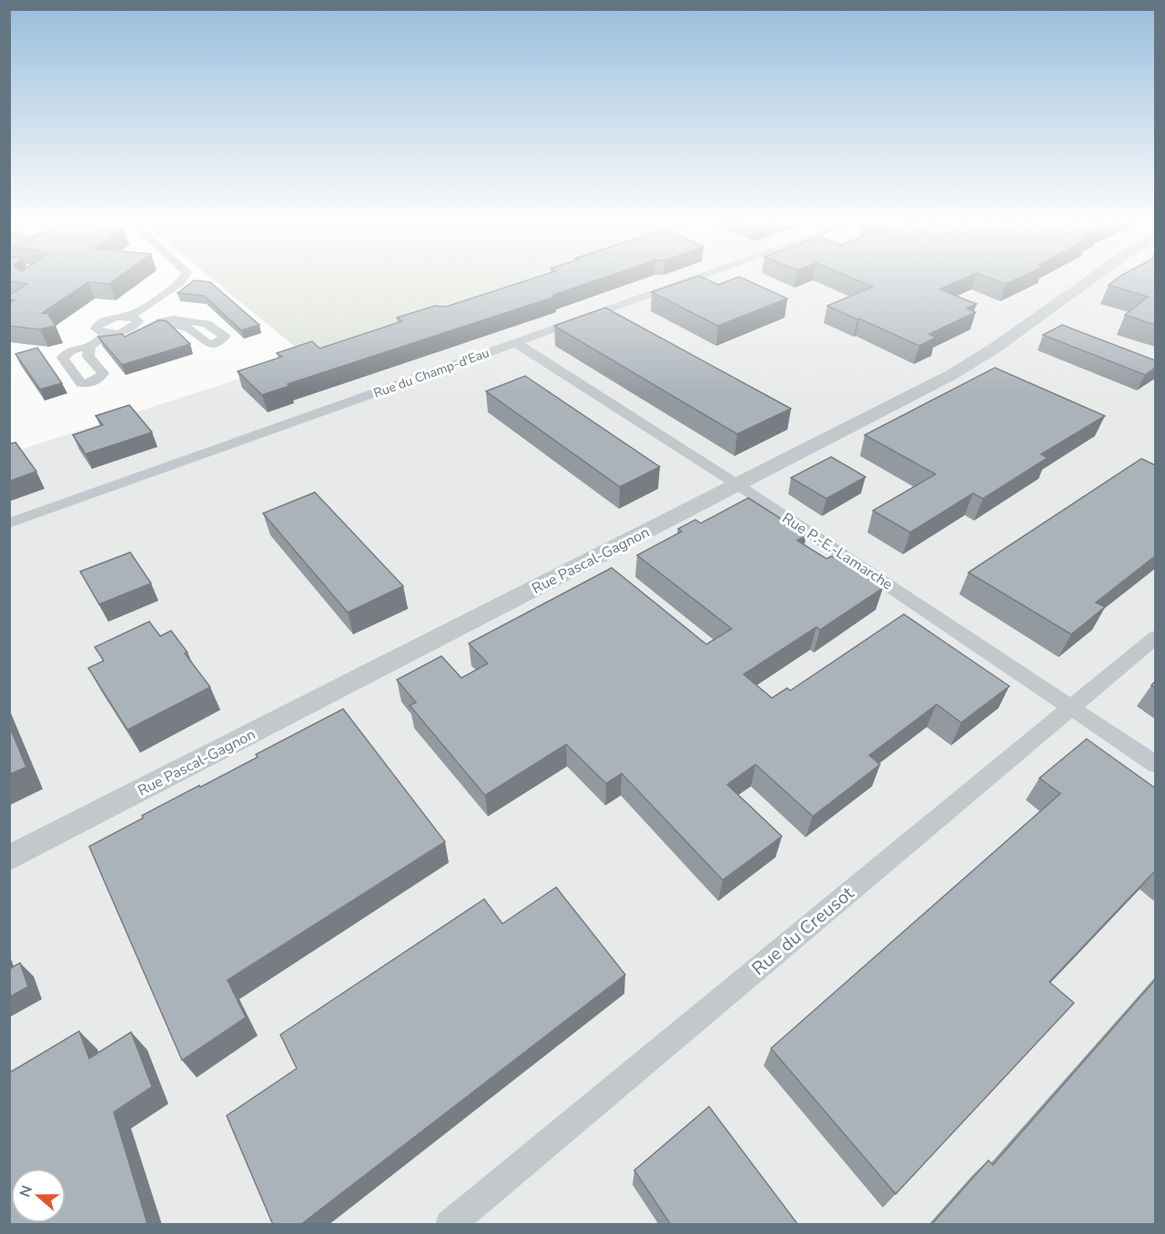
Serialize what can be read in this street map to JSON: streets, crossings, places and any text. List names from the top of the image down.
{
  "streets": {
    "street": [
      "Rue du Champ-d'Eau",
      "Rue P.-E.-Lamarche",
      "Rue Pascal-Gagnon",
      "Rue du Creusot"
    ]
  },
  "crossings": [
    ["Rue du Champ-d'Eau", "Rue P.-E.-Lamarche"],
    ["Rue P.-E.-Lamarche", "Rue Pascal-Gagnon"],
    ["Rue P.-E.-Lamarche", "Rue du Creusot"]
  ],
  "north": "left"
}
